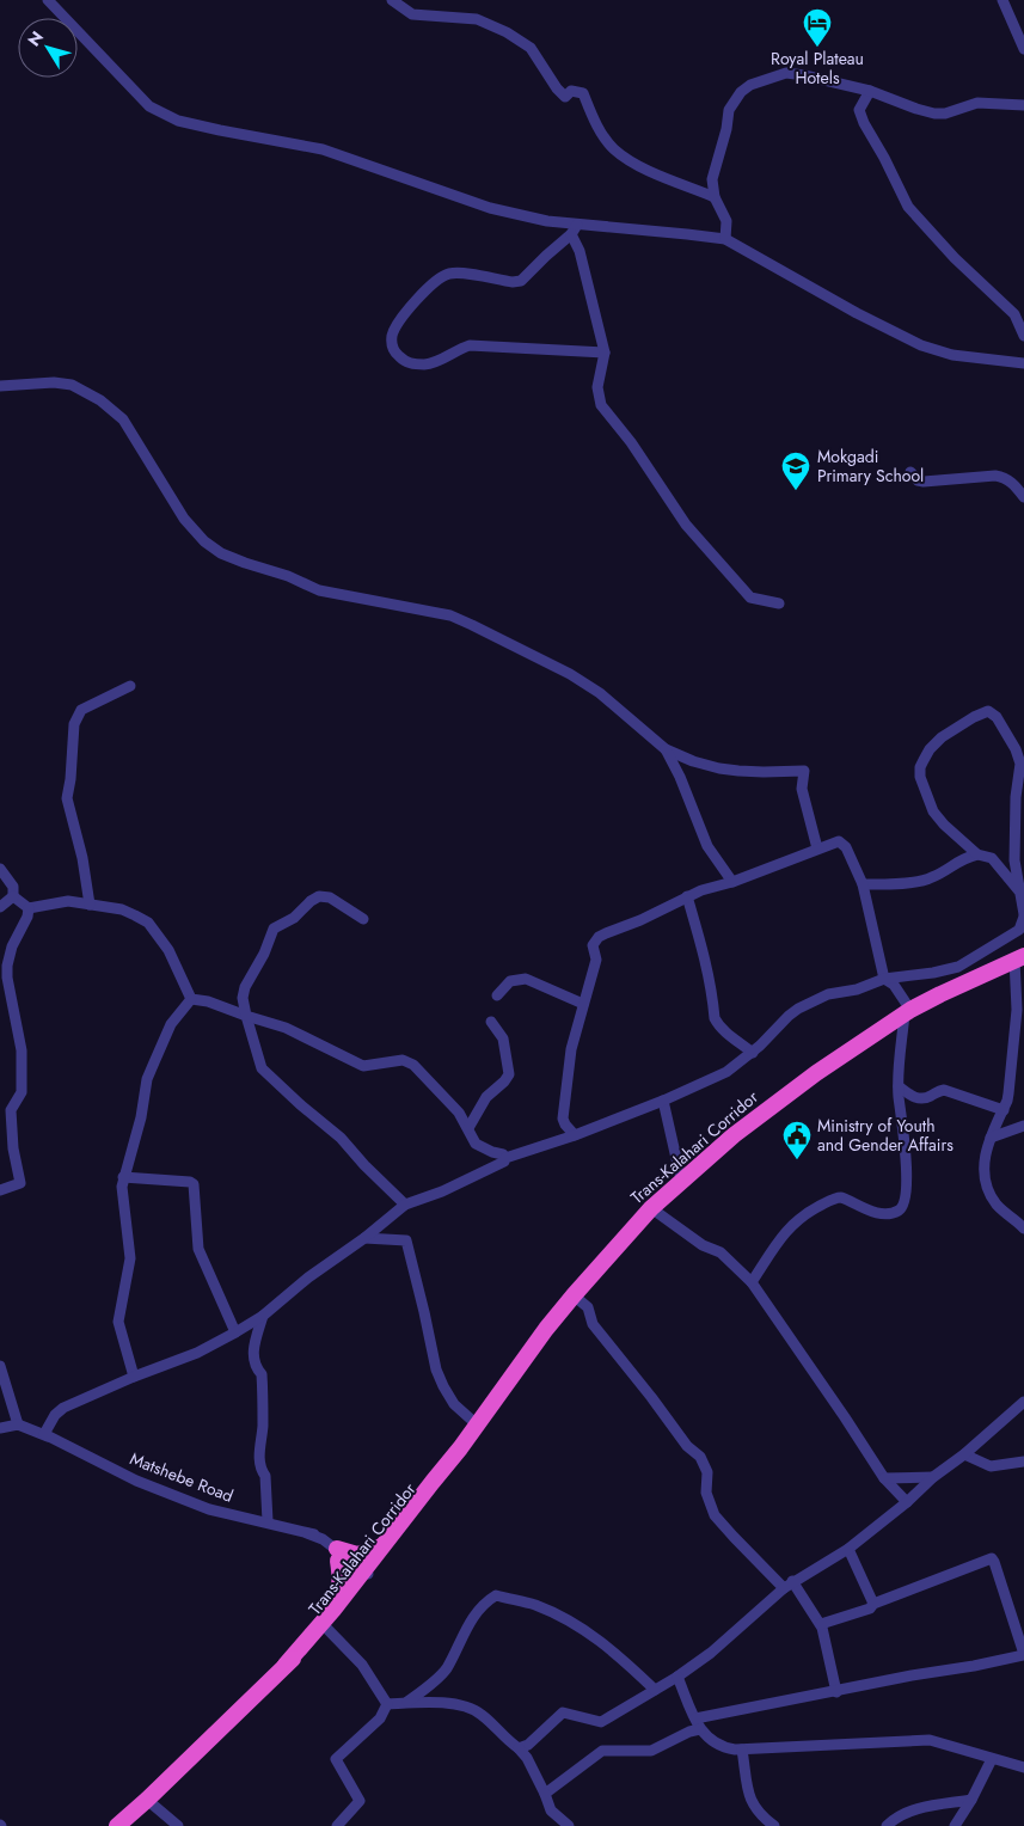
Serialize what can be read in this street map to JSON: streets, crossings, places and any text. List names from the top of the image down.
{
  "streets": {
    "highway": ["Trans-Kalahari Corridor"],
    "street": ["Matshebe Road"]
  },
  "places": {
    "hotel": ["Royal Plateau Hotels"],
    "school or university": ["Mokgadi Primary School"],
    "public building": ["Ministry of Youth and Gender Affairs"]
  },
  "north": "top left"
}
